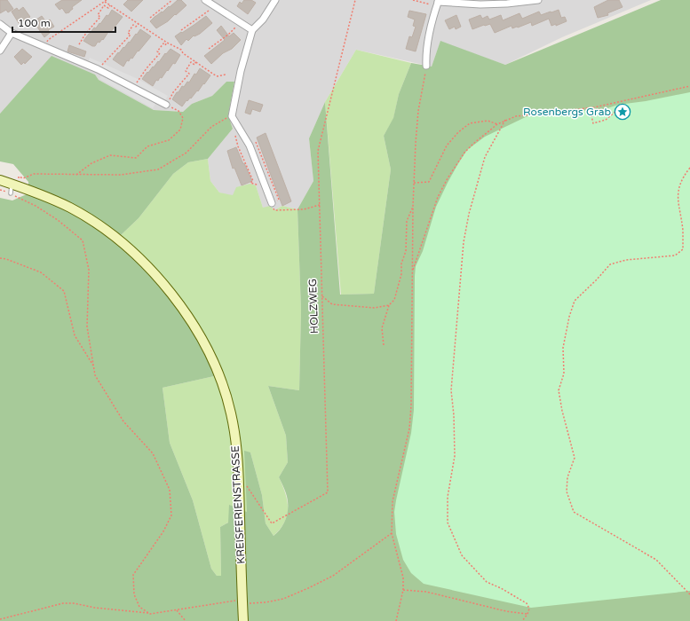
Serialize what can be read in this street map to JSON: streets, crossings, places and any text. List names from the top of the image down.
{
  "streets": {
    "street": ["KREISFERIENSTRASSE"],
    "path": ["HOLZWEG"]
  },
  "places": {
    "place": ["Rosenbergs Grab"]
  },
  "scale_bar": "100 m"
}
